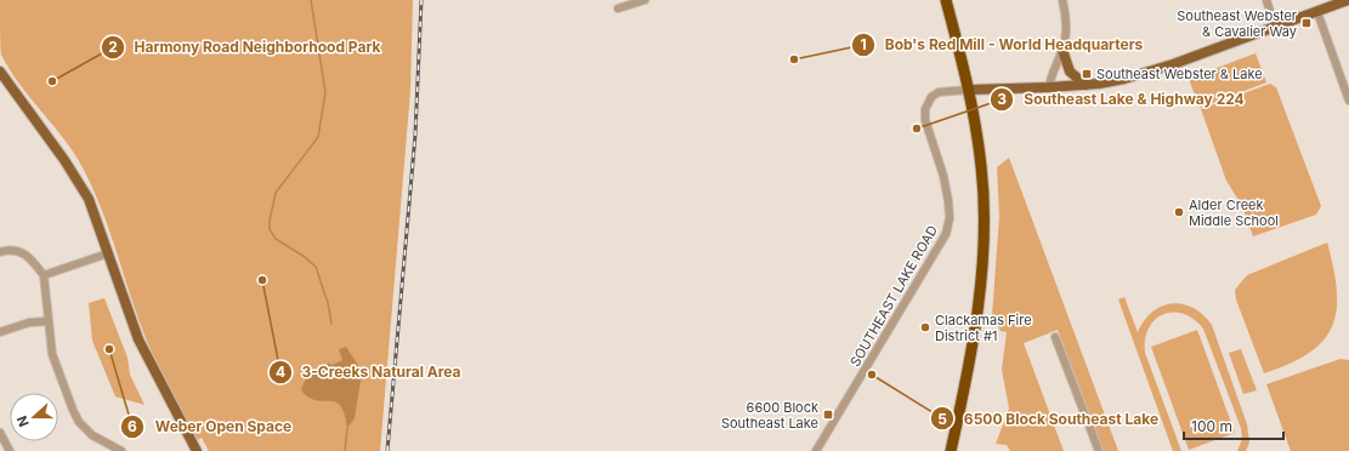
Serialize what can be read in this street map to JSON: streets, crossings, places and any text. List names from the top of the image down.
{
  "streets": {
    "street": ["SOUTHEAST LAKE ROAD"]
  },
  "places": {
    "transit": ["Southeast Webster & Cavalier Way", "Southeast Webster & Lake", "6600 Block Southeast Lake"],
    "other": [
      "Bob's Red Mill - World Headquarters",
      "Harmony Road Neighborhood Park",
      "Southeast Lake & Highway 224",
      "Alder Creek Middle School",
      "3-Creeks Natural Area",
      "Clackamas Fire District #1",
      "Weber Open Space",
      "6500 Block Southeast Lake"
    ]
  },
  "scale_bar": "100 m",
  "north": "left"
}
